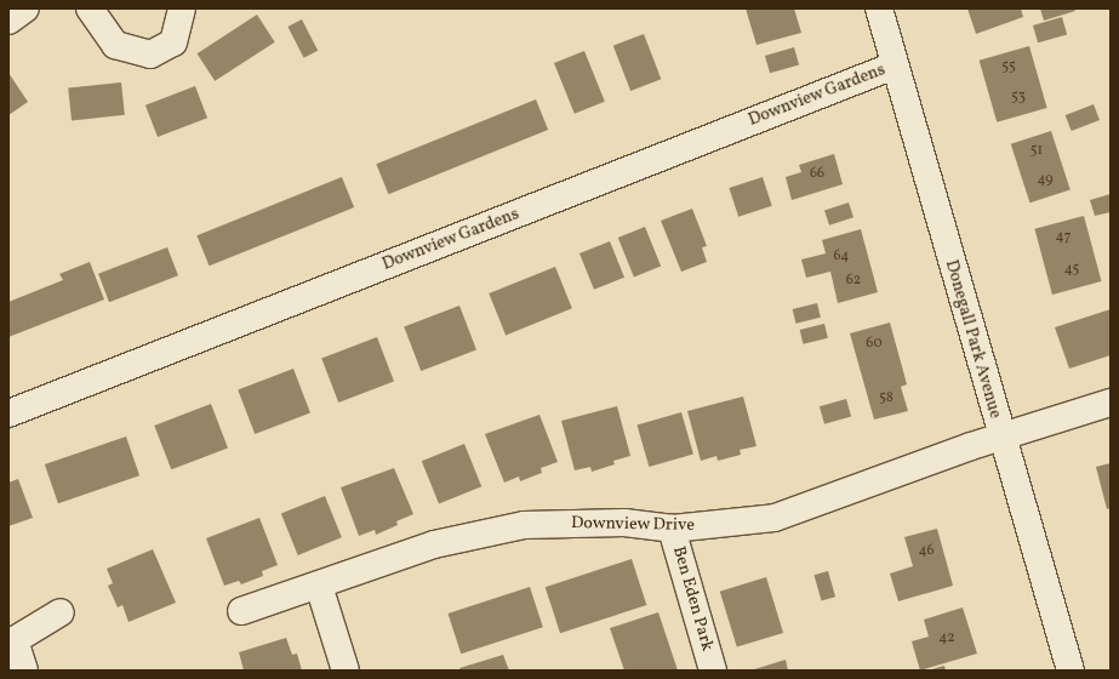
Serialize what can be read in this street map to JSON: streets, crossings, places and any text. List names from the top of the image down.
{
  "streets": {
    "street": [
      "Downview Gardens",
      "Donegall Park Avenue",
      "Downview Drive",
      "Ben Eden Park"
    ]
  },
  "crossings": [
    ["Downview Gardens", "Donegall Park Avenue"],
    ["Donegall Park Avenue", "Downview Drive"],
    ["Downview Drive", "Ben Eden Park"]
  ],
  "house_numbers": [
    "55",
    "53",
    "51",
    "66",
    "49",
    "47",
    "64",
    "45",
    "62",
    "60",
    "58",
    "46",
    "42"
  ]
}
